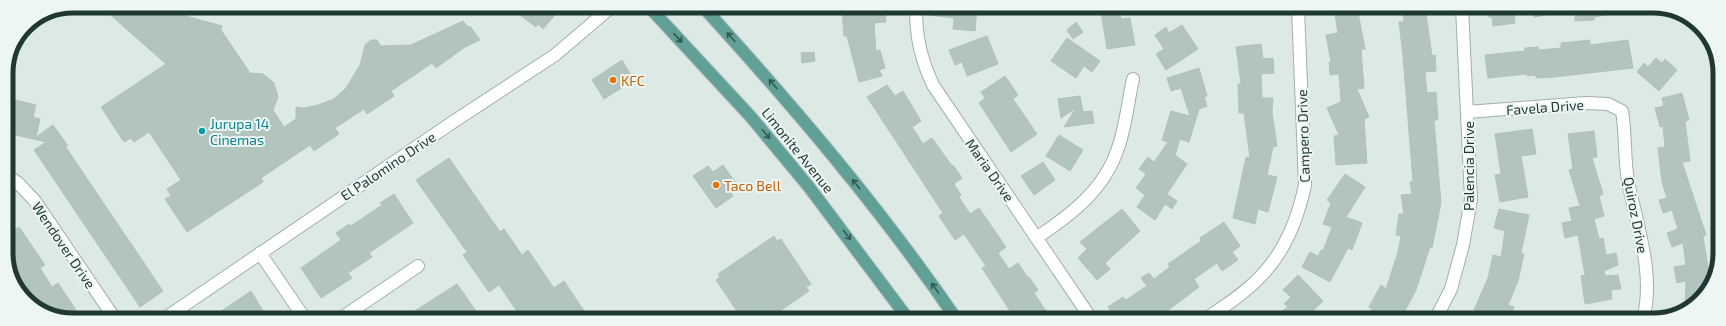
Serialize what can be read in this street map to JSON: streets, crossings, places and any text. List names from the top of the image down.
{
  "streets": {
    "main road": ["Limonite Avenue"],
    "street": [
      "Favela Drive",
      "Campero Drive",
      "El Palomino Drive",
      "Palencia Drive",
      "Maria Drive",
      "Quiroz Drive",
      "Wendover Drive"
    ]
  },
  "crossings": [
    ["Favela Drive", "Palencia Drive"],
    ["Favela Drive", "Quiroz Drive"]
  ],
  "places": ["KFC", "Jurupa 14 Cinemas", "Taco Bell"]
}
